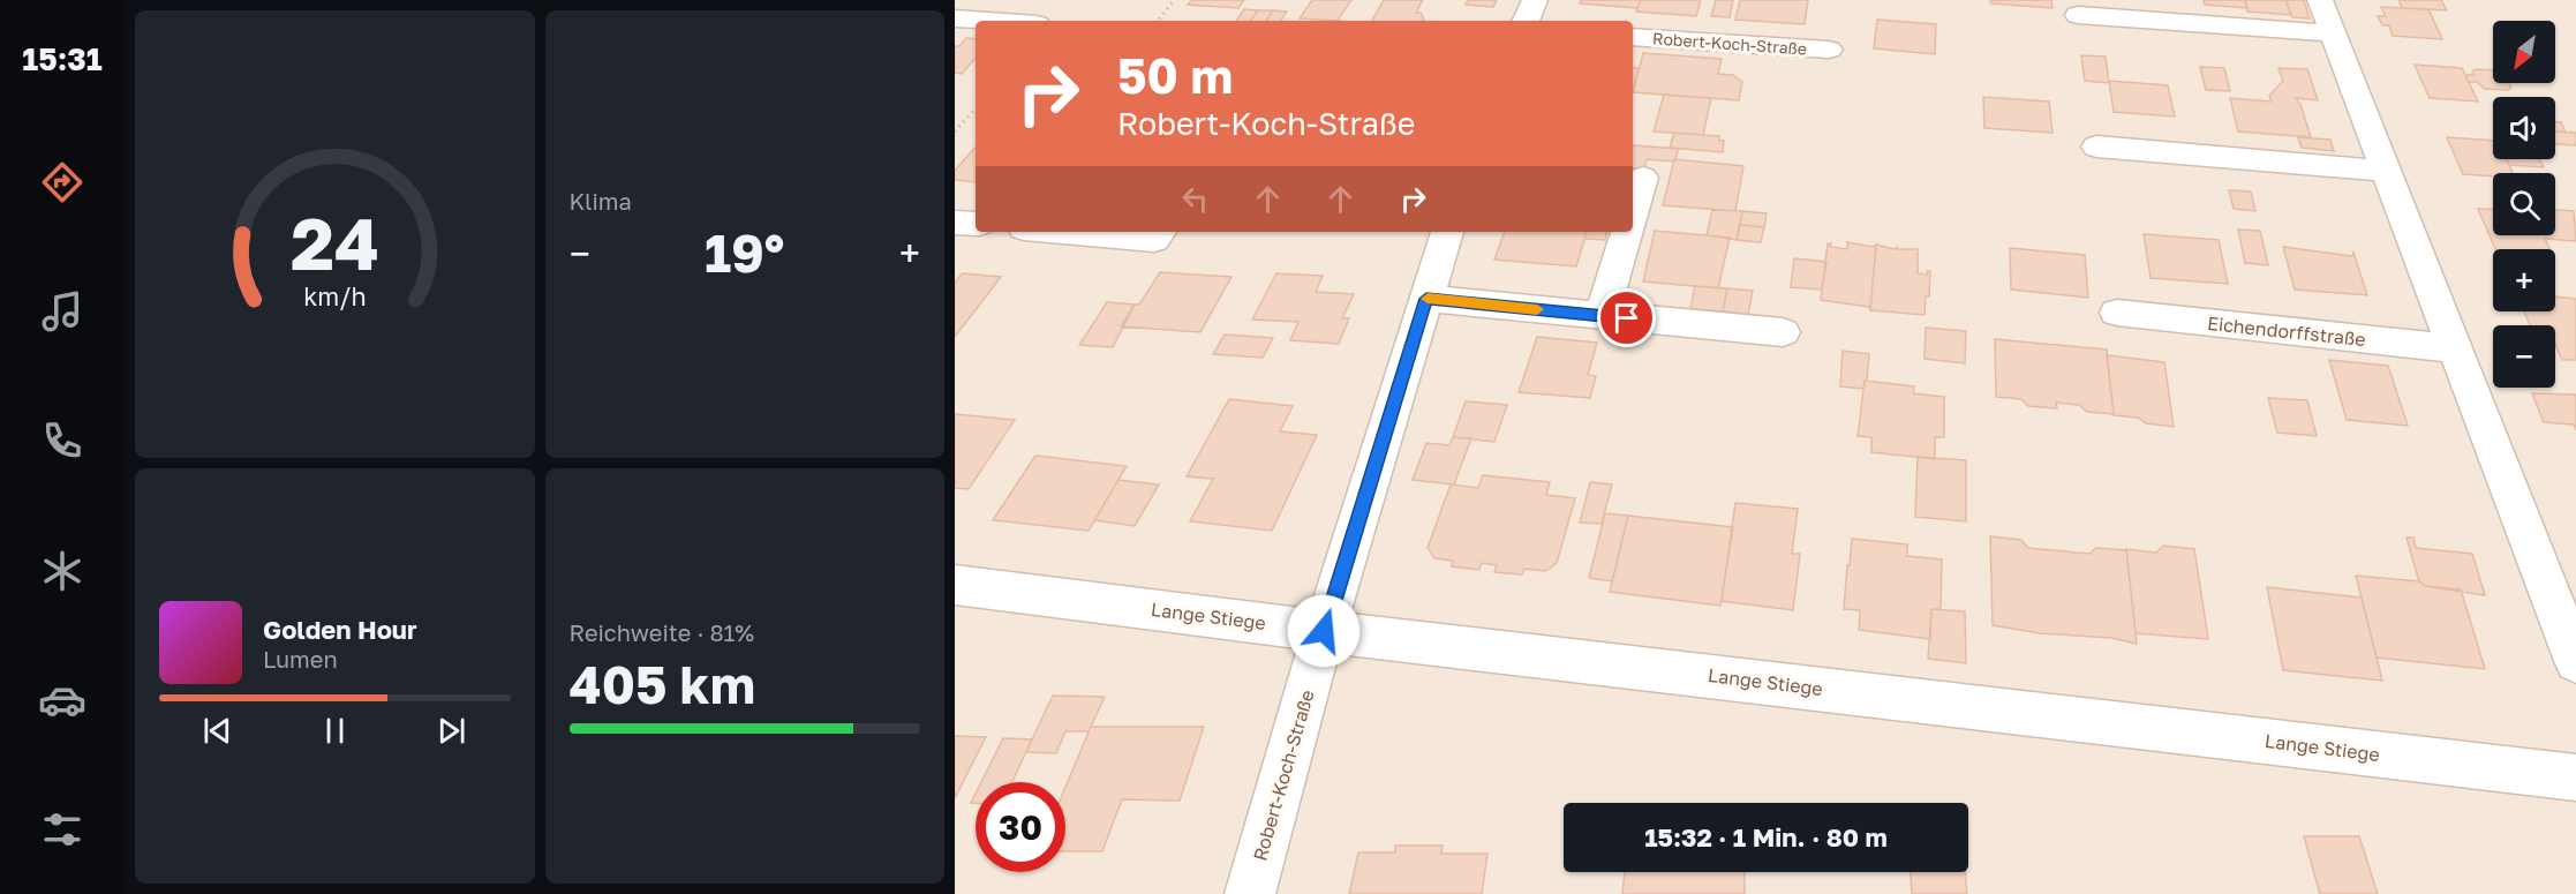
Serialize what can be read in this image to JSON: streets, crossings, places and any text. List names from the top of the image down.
{
  "streets": {
    "street": ["Robert-Koch-Straße", "Eichendorffstraße", "Lange Stiege"]
  },
  "crossings": [
    ["Robert-Koch-Straße", "Lange Stiege"]
  ],
  "north": "bottom left",
  "page": {
    "tabs": "15:31",
    "tile": [
      "Klima",
      ["Reichweite · 81%", "405 km"]
    ],
    "map_buttons": ["+", "−"],
    "turn": ["50 m", "Robert-Koch-Straße"],
    "heat": ["−", "19°", "+"],
    "song": ["Golden Hour", "Lumen"],
    "limit": "30",
    "trip": "15:32 · 1 Min. · 80 m",
    "gauge": ["24", "km/h"]
  }
}
